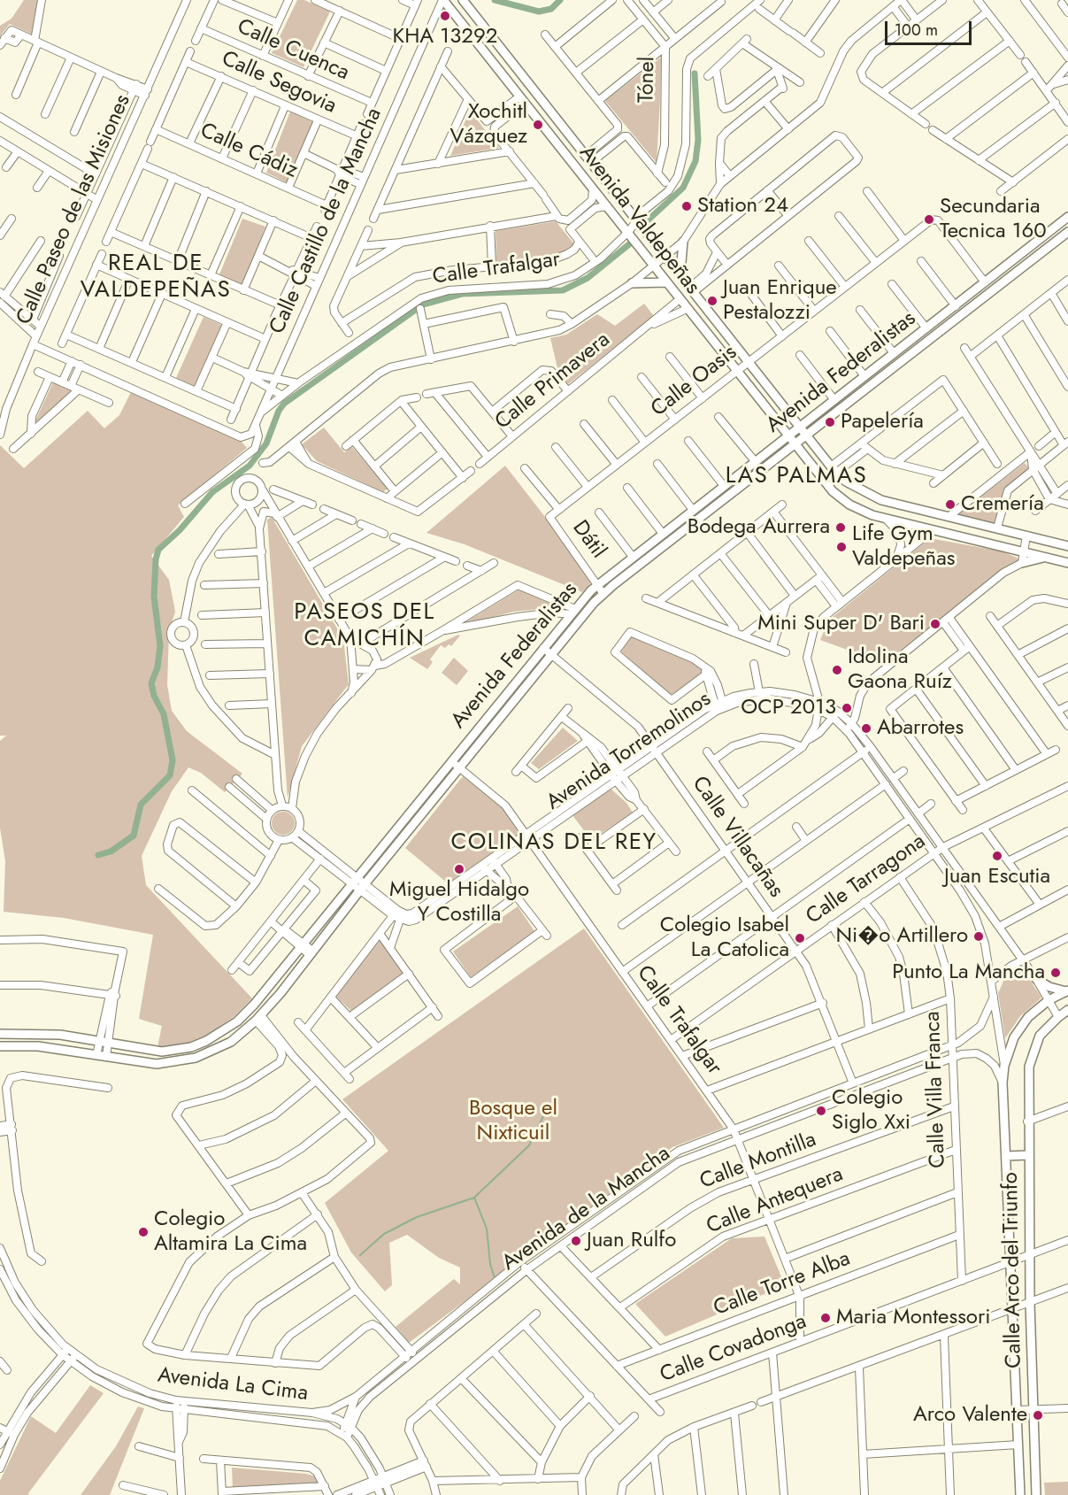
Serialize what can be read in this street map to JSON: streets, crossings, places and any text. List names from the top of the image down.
{
  "streets": {
    "street": [
      "Calle Cuenca",
      "Tónel",
      "Calle Segovia",
      "Calle Cádiz",
      "Calle Paseo de las Misiones",
      "Avenida Valdepeñas",
      "Calle Castillo de la Mancha",
      "Calle Trafalgar",
      "Avenida Federalistas",
      "Calle Primavera",
      "Calle Oasis",
      "Dátil",
      "Avenida Torremolinos",
      "Calle Villacañas",
      "Calle Tarragona",
      "Calle Villa Franca",
      "Calle Montilla",
      "Calle Antequera",
      "Avenida de la Mancha",
      "Calle Arco del Triunfo",
      "Calle Torre Alba",
      "Calle Covadonga",
      "Avenida La Cima"
    ]
  },
  "crossings": [
    ["Avenida Valdepeñas", "Calle Castillo de la Mancha"],
    ["Avenida Valdepeñas", "Calle Trafalgar"],
    ["Avenida Valdepeñas", "Avenida Federalistas"],
    ["Avenida Valdepeñas", "Calle Oasis"],
    ["Calle Castillo de la Mancha", "Calle Trafalgar"],
    ["Calle Trafalgar", "Avenida Federalistas"],
    ["Calle Trafalgar", "Avenida Torremolinos"],
    ["Calle Trafalgar", "Calle Tarragona"],
    ["Calle Trafalgar", "Calle Montilla"],
    ["Calle Trafalgar", "Calle Antequera"],
    ["Calle Trafalgar", "Avenida de la Mancha"],
    ["Calle Trafalgar", "Calle Torre Alba"],
    ["Calle Trafalgar", "Calle Covadonga"],
    ["Avenida Federalistas", "Calle Oasis"],
    ["Avenida Federalistas", "Dátil"],
    ["Avenida Federalistas", "Calle Villacañas"],
    ["Calle Oasis", "Dátil"],
    ["Avenida Torremolinos", "Calle Villacañas"],
    ["Avenida Torremolinos", "Calle Tarragona"],
    ["Avenida Torremolinos", "Avenida de la Mancha"],
    ["Avenida Torremolinos", "Calle Arco del Triunfo"],
    ["Calle Villacañas", "Calle Tarragona"],
    ["Calle Villacañas", "Avenida de la Mancha"],
    ["Calle Tarragona", "Calle Villa Franca"],
    ["Calle Villa Franca", "Calle Montilla"],
    ["Calle Villa Franca", "Calle Antequera"],
    ["Calle Villa Franca", "Avenida de la Mancha"],
    ["Calle Villa Franca", "Calle Torre Alba"],
    ["Calle Villa Franca", "Calle Covadonga"],
    ["Avenida de la Mancha", "Calle Arco del Triunfo"],
    ["Avenida de la Mancha", "Avenida La Cima"],
    ["Calle Arco del Triunfo", "Calle Covadonga"]
  ],
  "districts": [
    "REAL DE VALDEPEÑAS",
    "LAS PALMAS",
    "PASEOS DEL CAMICHÍN",
    "COLINAS DEL REY"
  ],
  "parks": ["Bosque el Nixticuil"],
  "places": [
    "KHA 13292",
    "Xochitl Vázquez",
    "Station 24",
    "Secundaria Tecnica 160",
    "Juan Enrique Pestalozzi",
    "Papelería",
    "Cremería",
    "Bodega Aurrera",
    "Life Gym Valdepeñas",
    "Mini Super D' Bari",
    "Idolina Gaona Ruíz",
    "OCP 2013",
    "Abarrotes",
    "Juan Escutia",
    "Miguel Hidalgo Y Costilla",
    "Ni�o Artillero",
    "Colegio Isabel La Catolica",
    "Punto La Mancha",
    "Colegio Siglo Xxi",
    "Colegio Altamira La Cima",
    "Juan Rulfo",
    "Maria Montessori",
    "Arco Valente"
  ],
  "scale_bar": "100 m"
}
